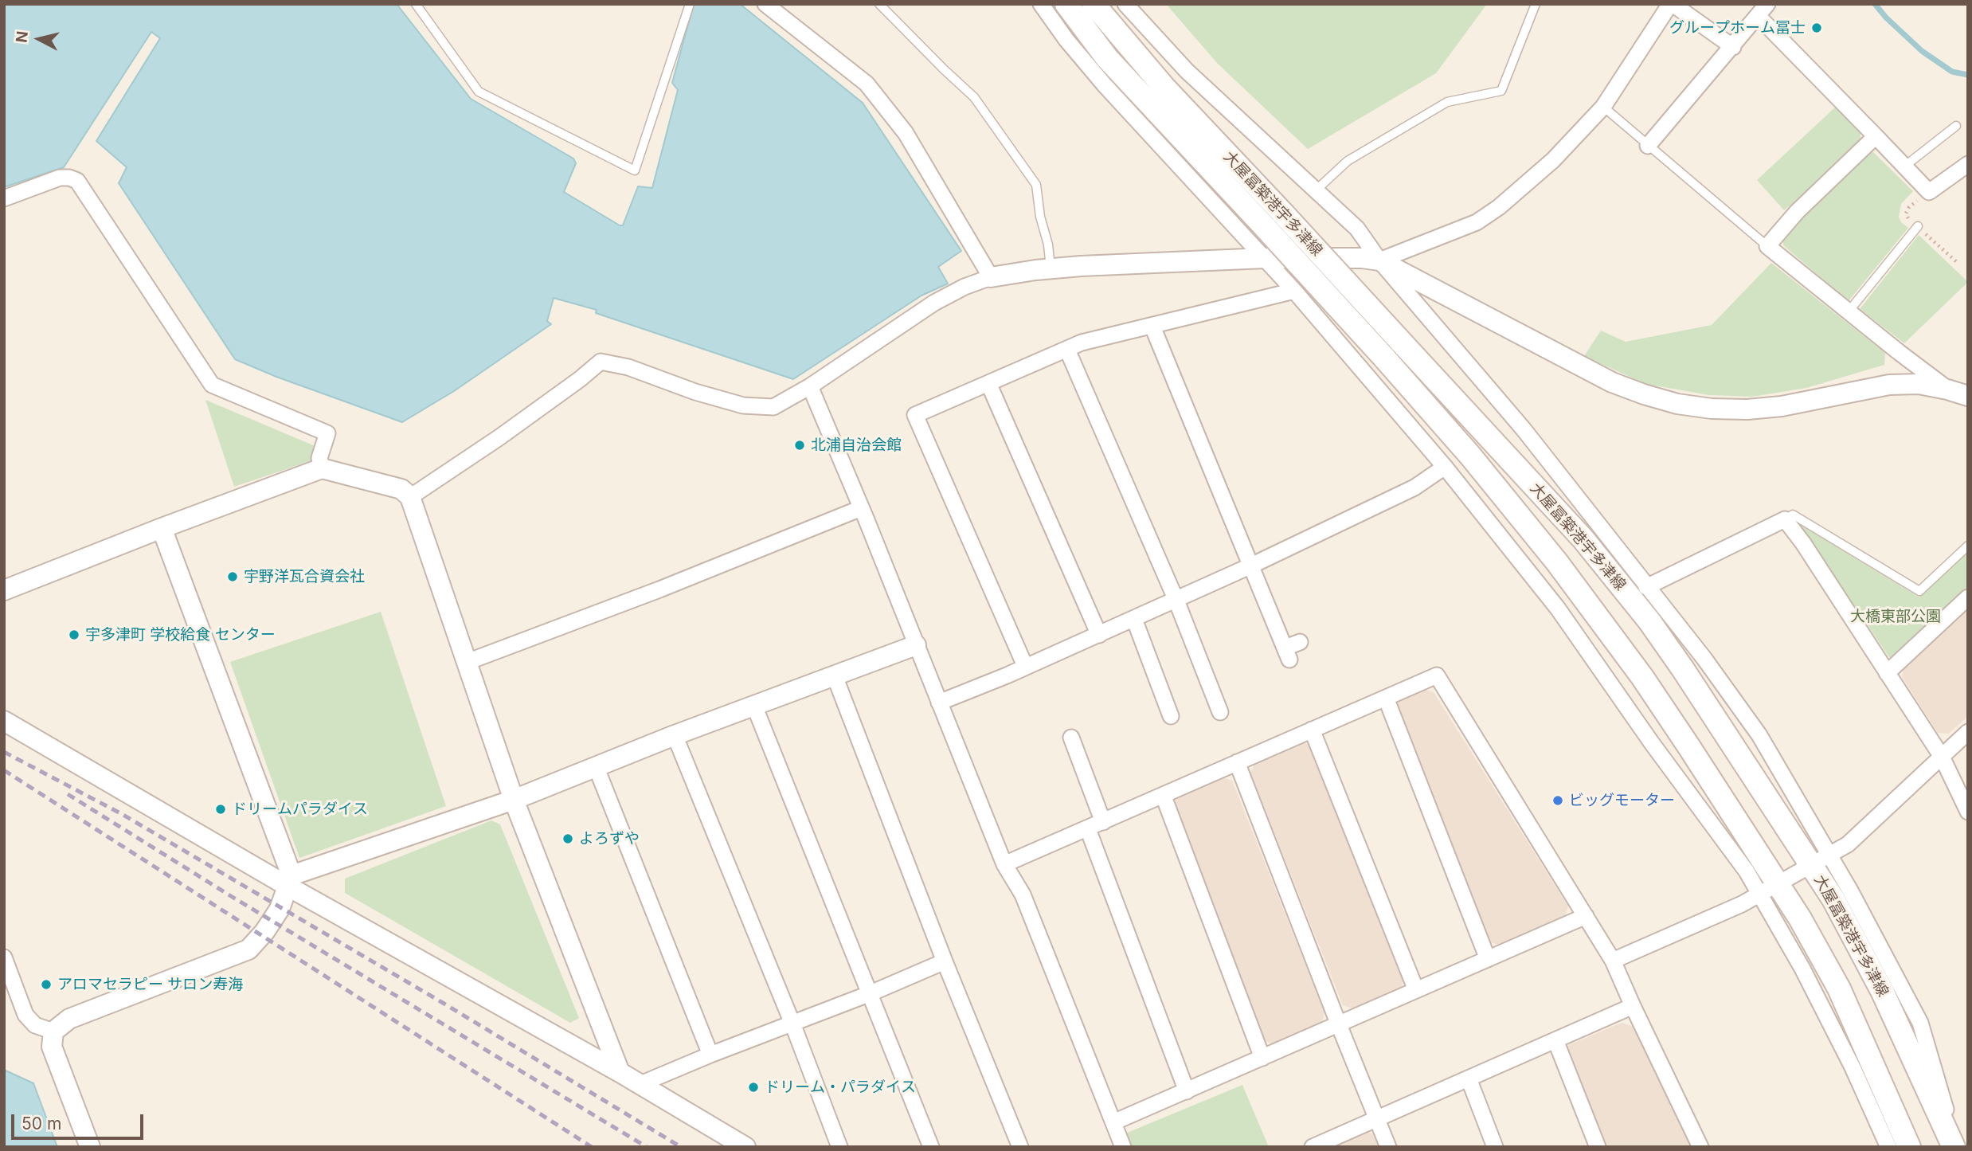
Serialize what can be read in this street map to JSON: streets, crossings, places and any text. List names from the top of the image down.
{
  "streets": {
    "main road": ["大屋冨築港宇多津線"]
  },
  "parks": ["大橋東部公園"],
  "places": [
    "グループホーム冨士",
    "北浦自治会館",
    "宇野洋瓦合資会社",
    "宇多津町 学校給食 センター",
    "ビッグモーター",
    "ドリームパラダイス",
    "よろずや",
    "アロマセラピー サロン寿海",
    "ドリーム・パラダイス"
  ],
  "scale_bar": "50 m",
  "north": "left"
}
